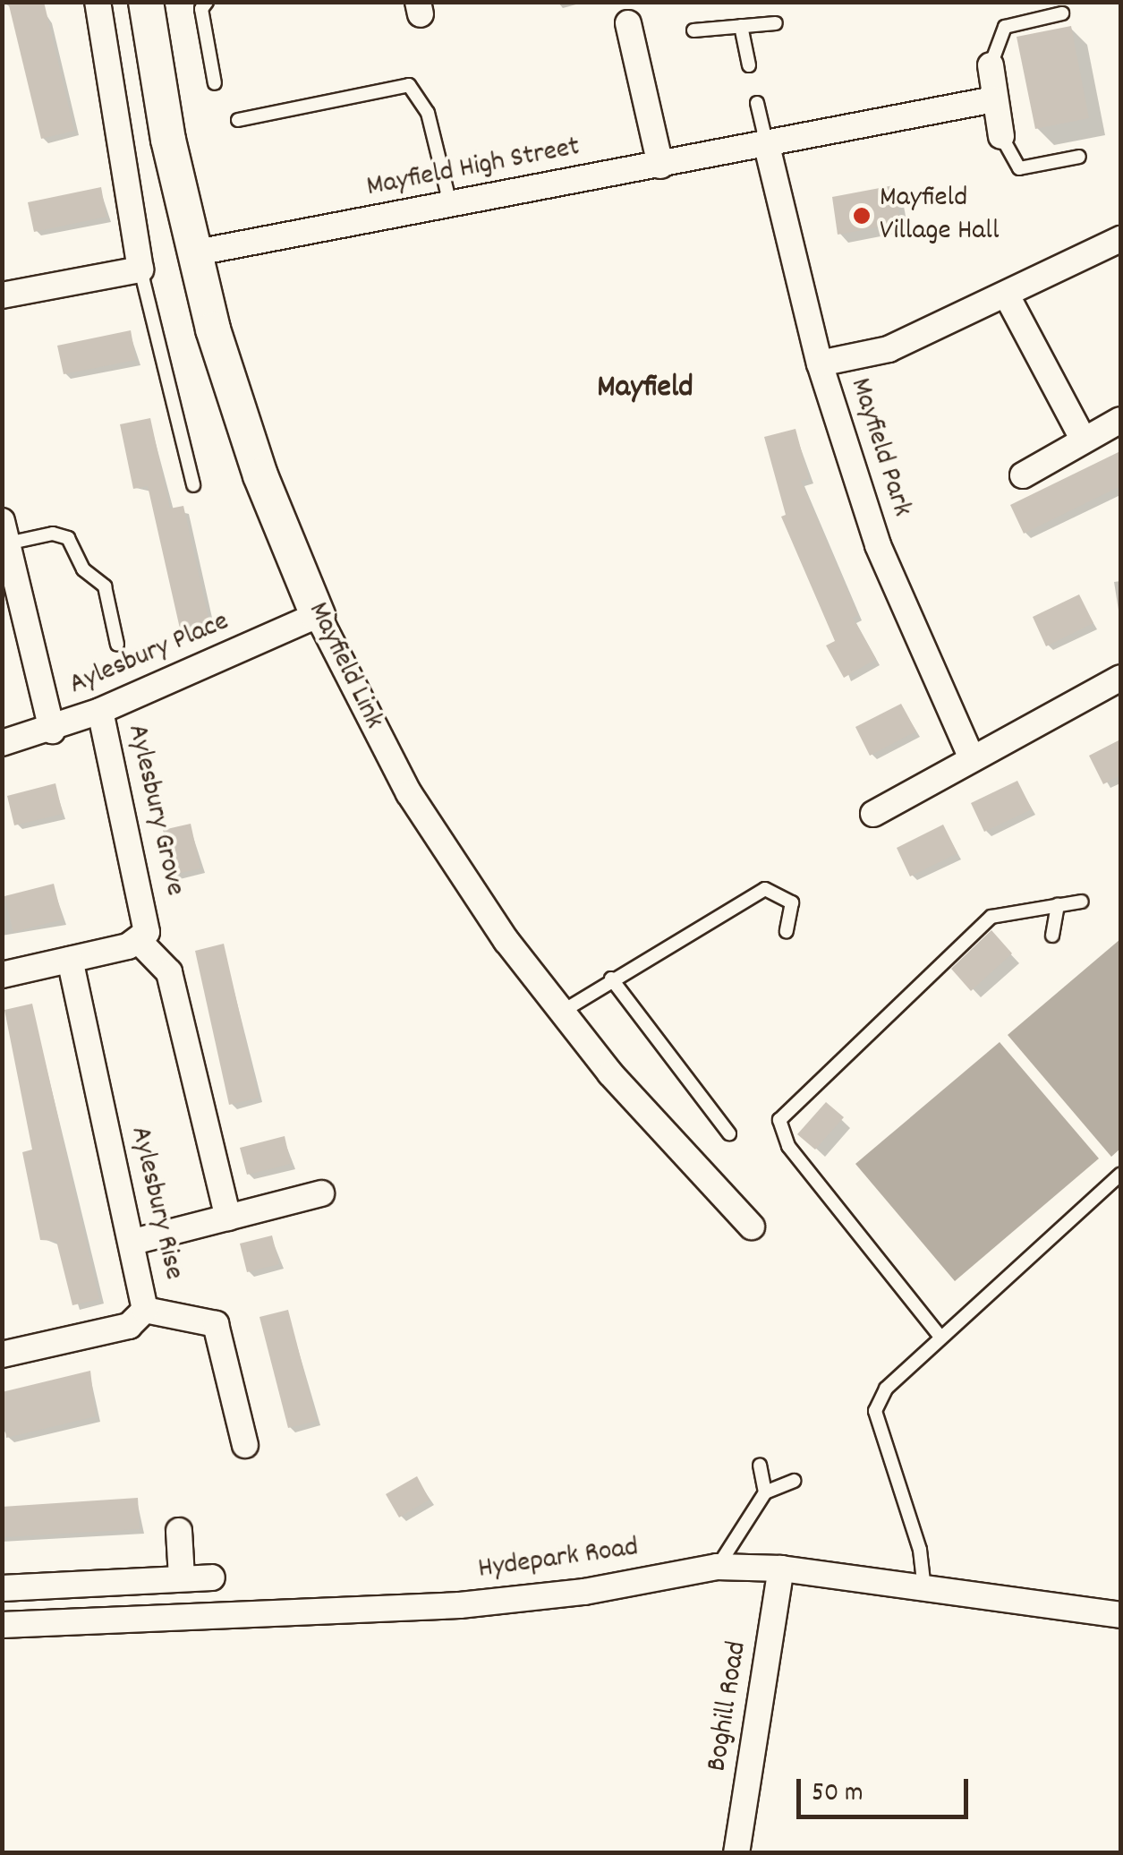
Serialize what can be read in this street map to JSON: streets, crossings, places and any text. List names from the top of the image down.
{
  "streets": {
    "street": [
      "Mayfield High Street",
      "Mayfield Park",
      "Aylesbury Place",
      "Mayfield Link",
      "Aylesbury Grove",
      "Aylesbury Rise",
      "Hydepark Road",
      "Boghill Road"
    ]
  },
  "crossings": [
    ["Mayfield High Street", "Mayfield Park"],
    ["Mayfield High Street", "Mayfield Link"],
    ["Aylesbury Place", "Mayfield Link"],
    ["Aylesbury Place", "Aylesbury Grove"],
    ["Hydepark Road", "Boghill Road"]
  ],
  "districts": ["Mayfield"],
  "places": ["Mayfield Village Hall"],
  "scale_bar": "50 m"
}
